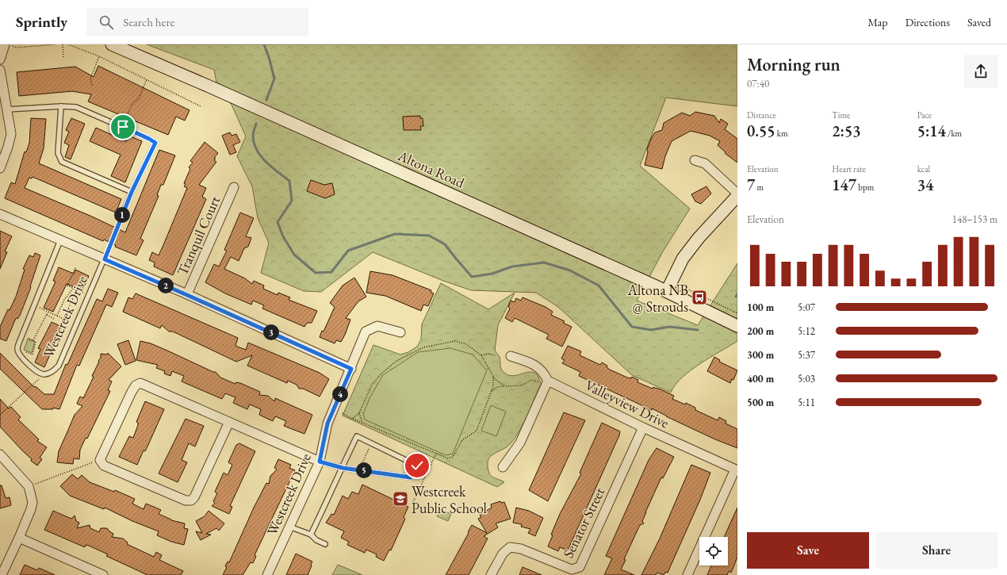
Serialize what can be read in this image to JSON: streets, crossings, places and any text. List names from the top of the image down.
{
  "streets": {
    "main road": ["Altona Road"],
    "street": [
      "Tranquil Court",
      "Westcreek Drive",
      "Valleyview Drive",
      "Senator Street"
    ]
  },
  "crossings": [
    ["Valleyview Drive", "Senator Street"]
  ],
  "places": {
    "bus stop": ["Altona NB @ Strouds"],
    "school or university": ["Westcreek Public School"]
  },
  "page": {
    "header": "Sprintly",
    "search": "Search here",
    "nav": ["Map", "Directions", "Saved"],
    "heading": ["Morning run", "07:40"],
    "stats": [
      ["Distance", "0.55 km"],
      ["Time", "2:53"],
      ["Pace", "5:14 /km"],
      ["Elevation", "7 m"],
      ["Heart rate", "147 bpm"],
      ["kcal", "34"]
    ],
    "chart": ["Elevation", "148–153 m"],
    "pins": [
      "1",
      "2",
      "3",
      "4",
      "5"
    ],
    "list": [
      {
        "name": "100 m",
        "note": "5:07"
      },
      {
        "name": "200 m",
        "note": "5:12"
      },
      {
        "name": "300 m",
        "note": "5:37"
      },
      {
        "name": "400 m",
        "note": "5:03"
      },
      {
        "name": "500 m",
        "note": "5:11"
      }
    ],
    "buttons": ["Save", "Share"]
  }
}
